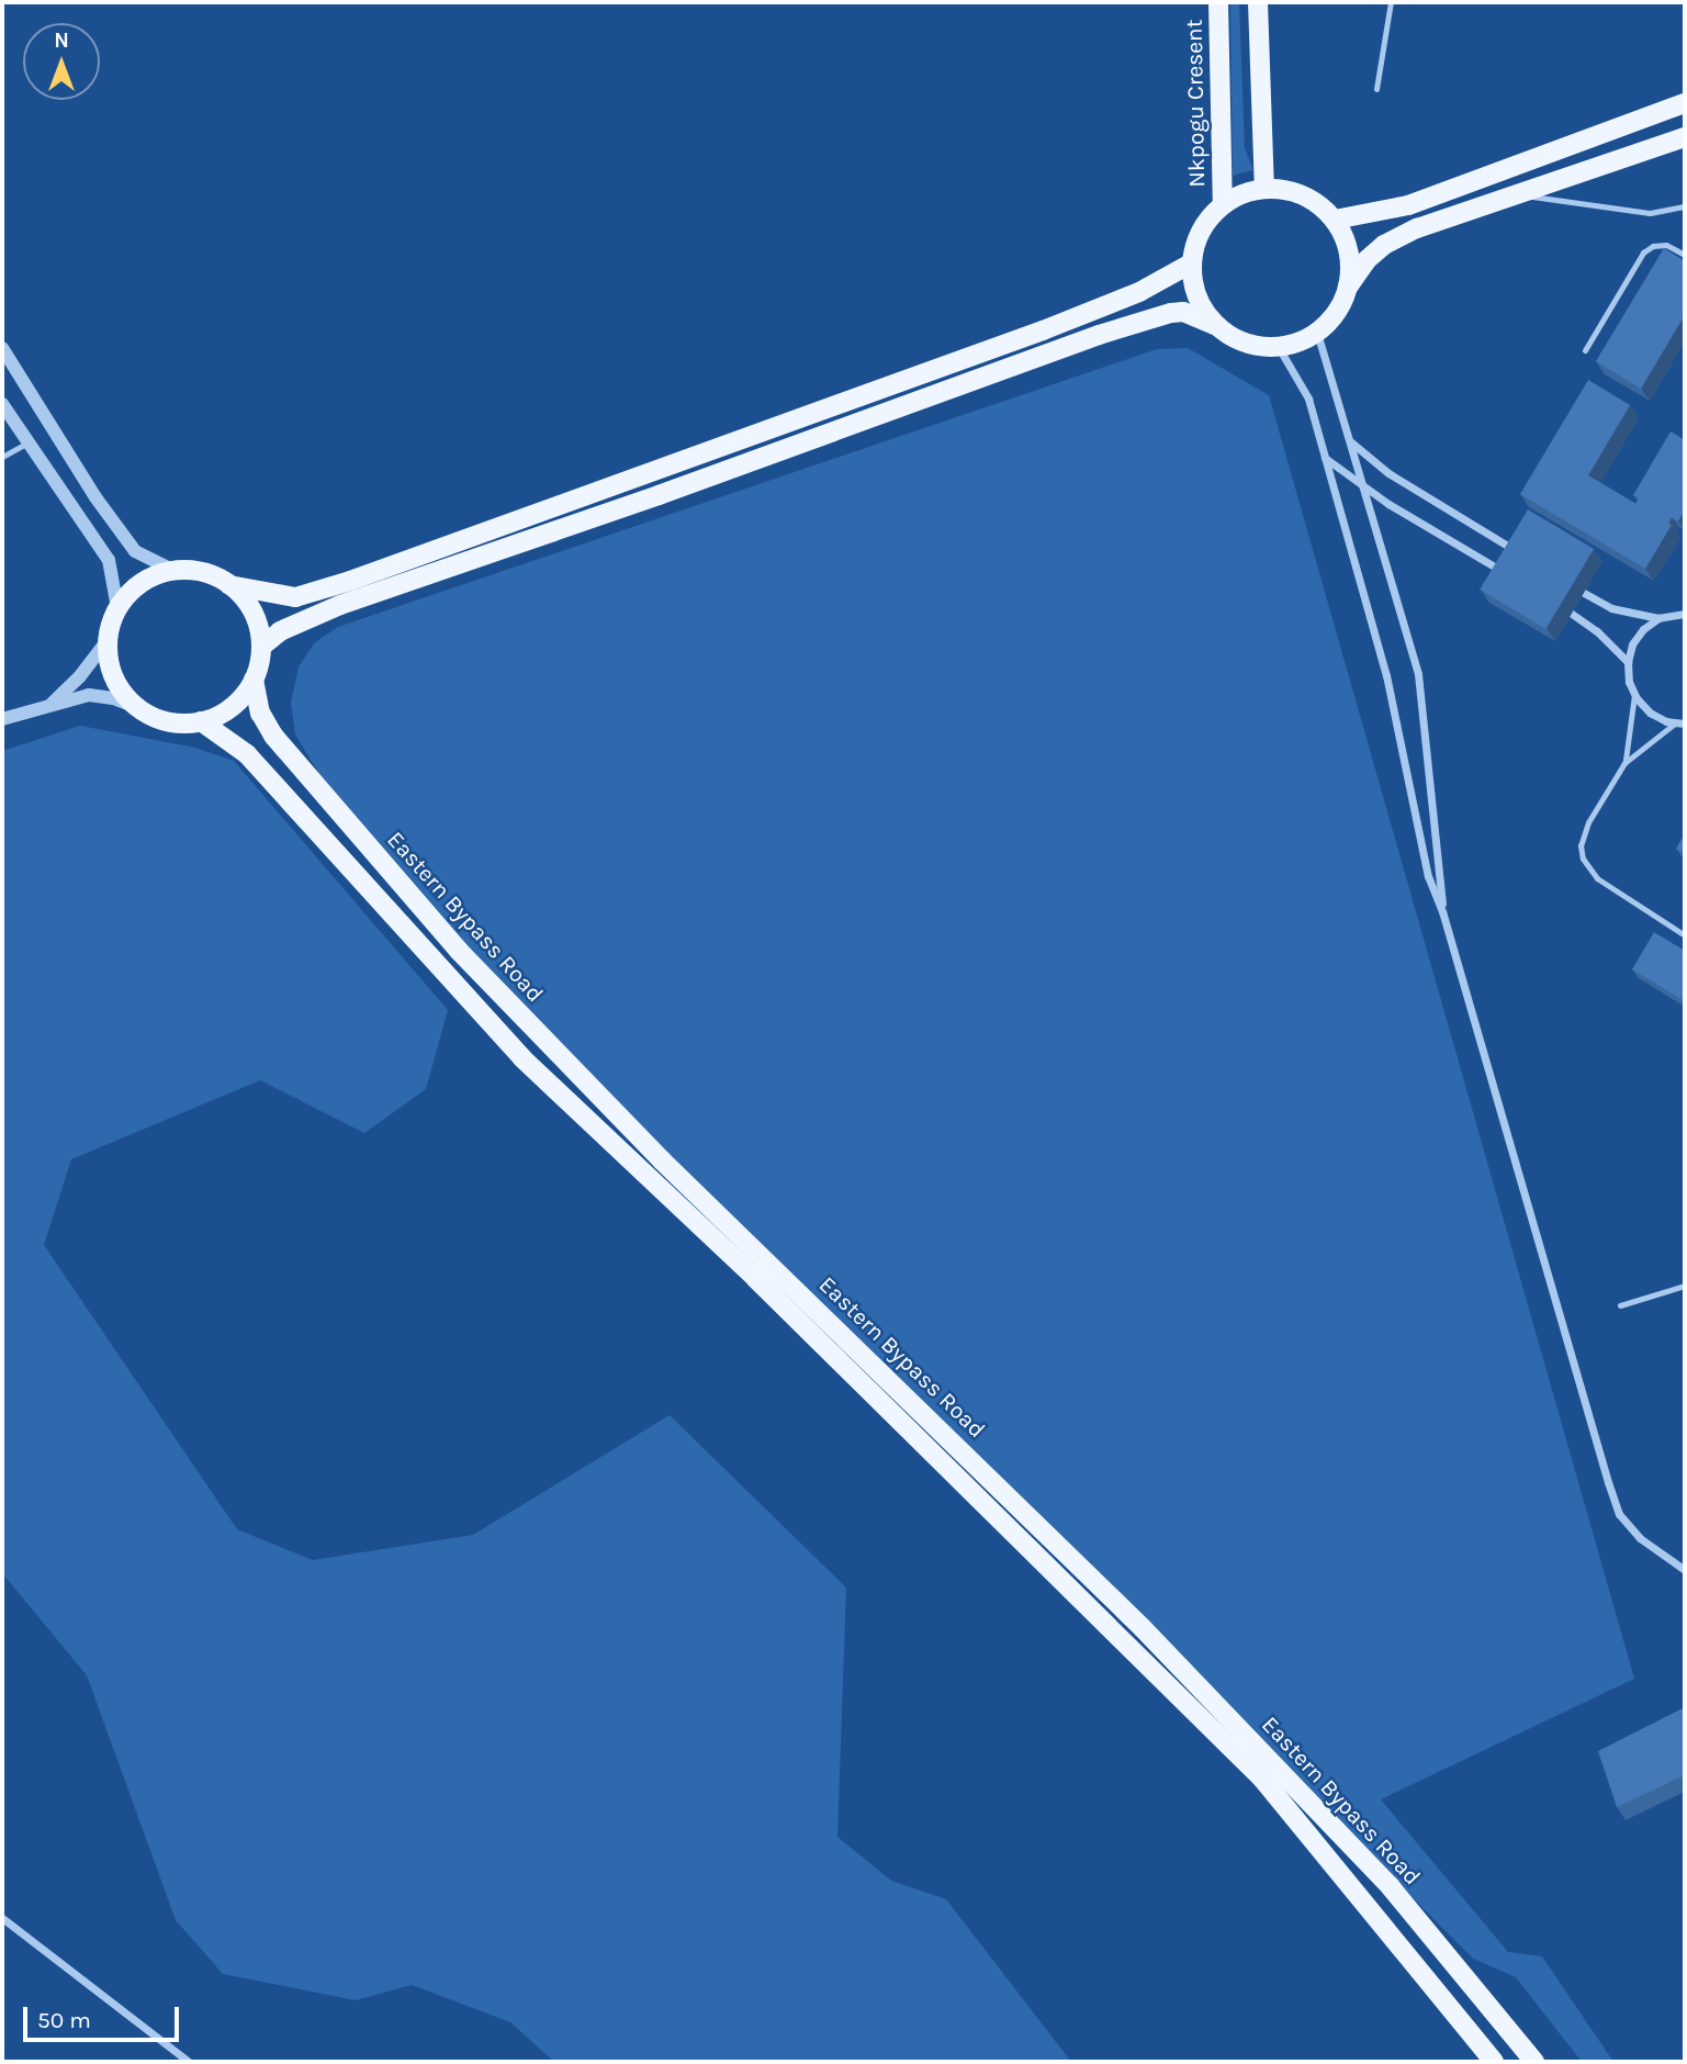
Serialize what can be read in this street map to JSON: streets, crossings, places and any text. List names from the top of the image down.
{
  "streets": {
    "main road": ["Nkpogu Cresent", "Eastern Bypass Road"]
  },
  "scale_bar": "50 m",
  "north": "top"
}
